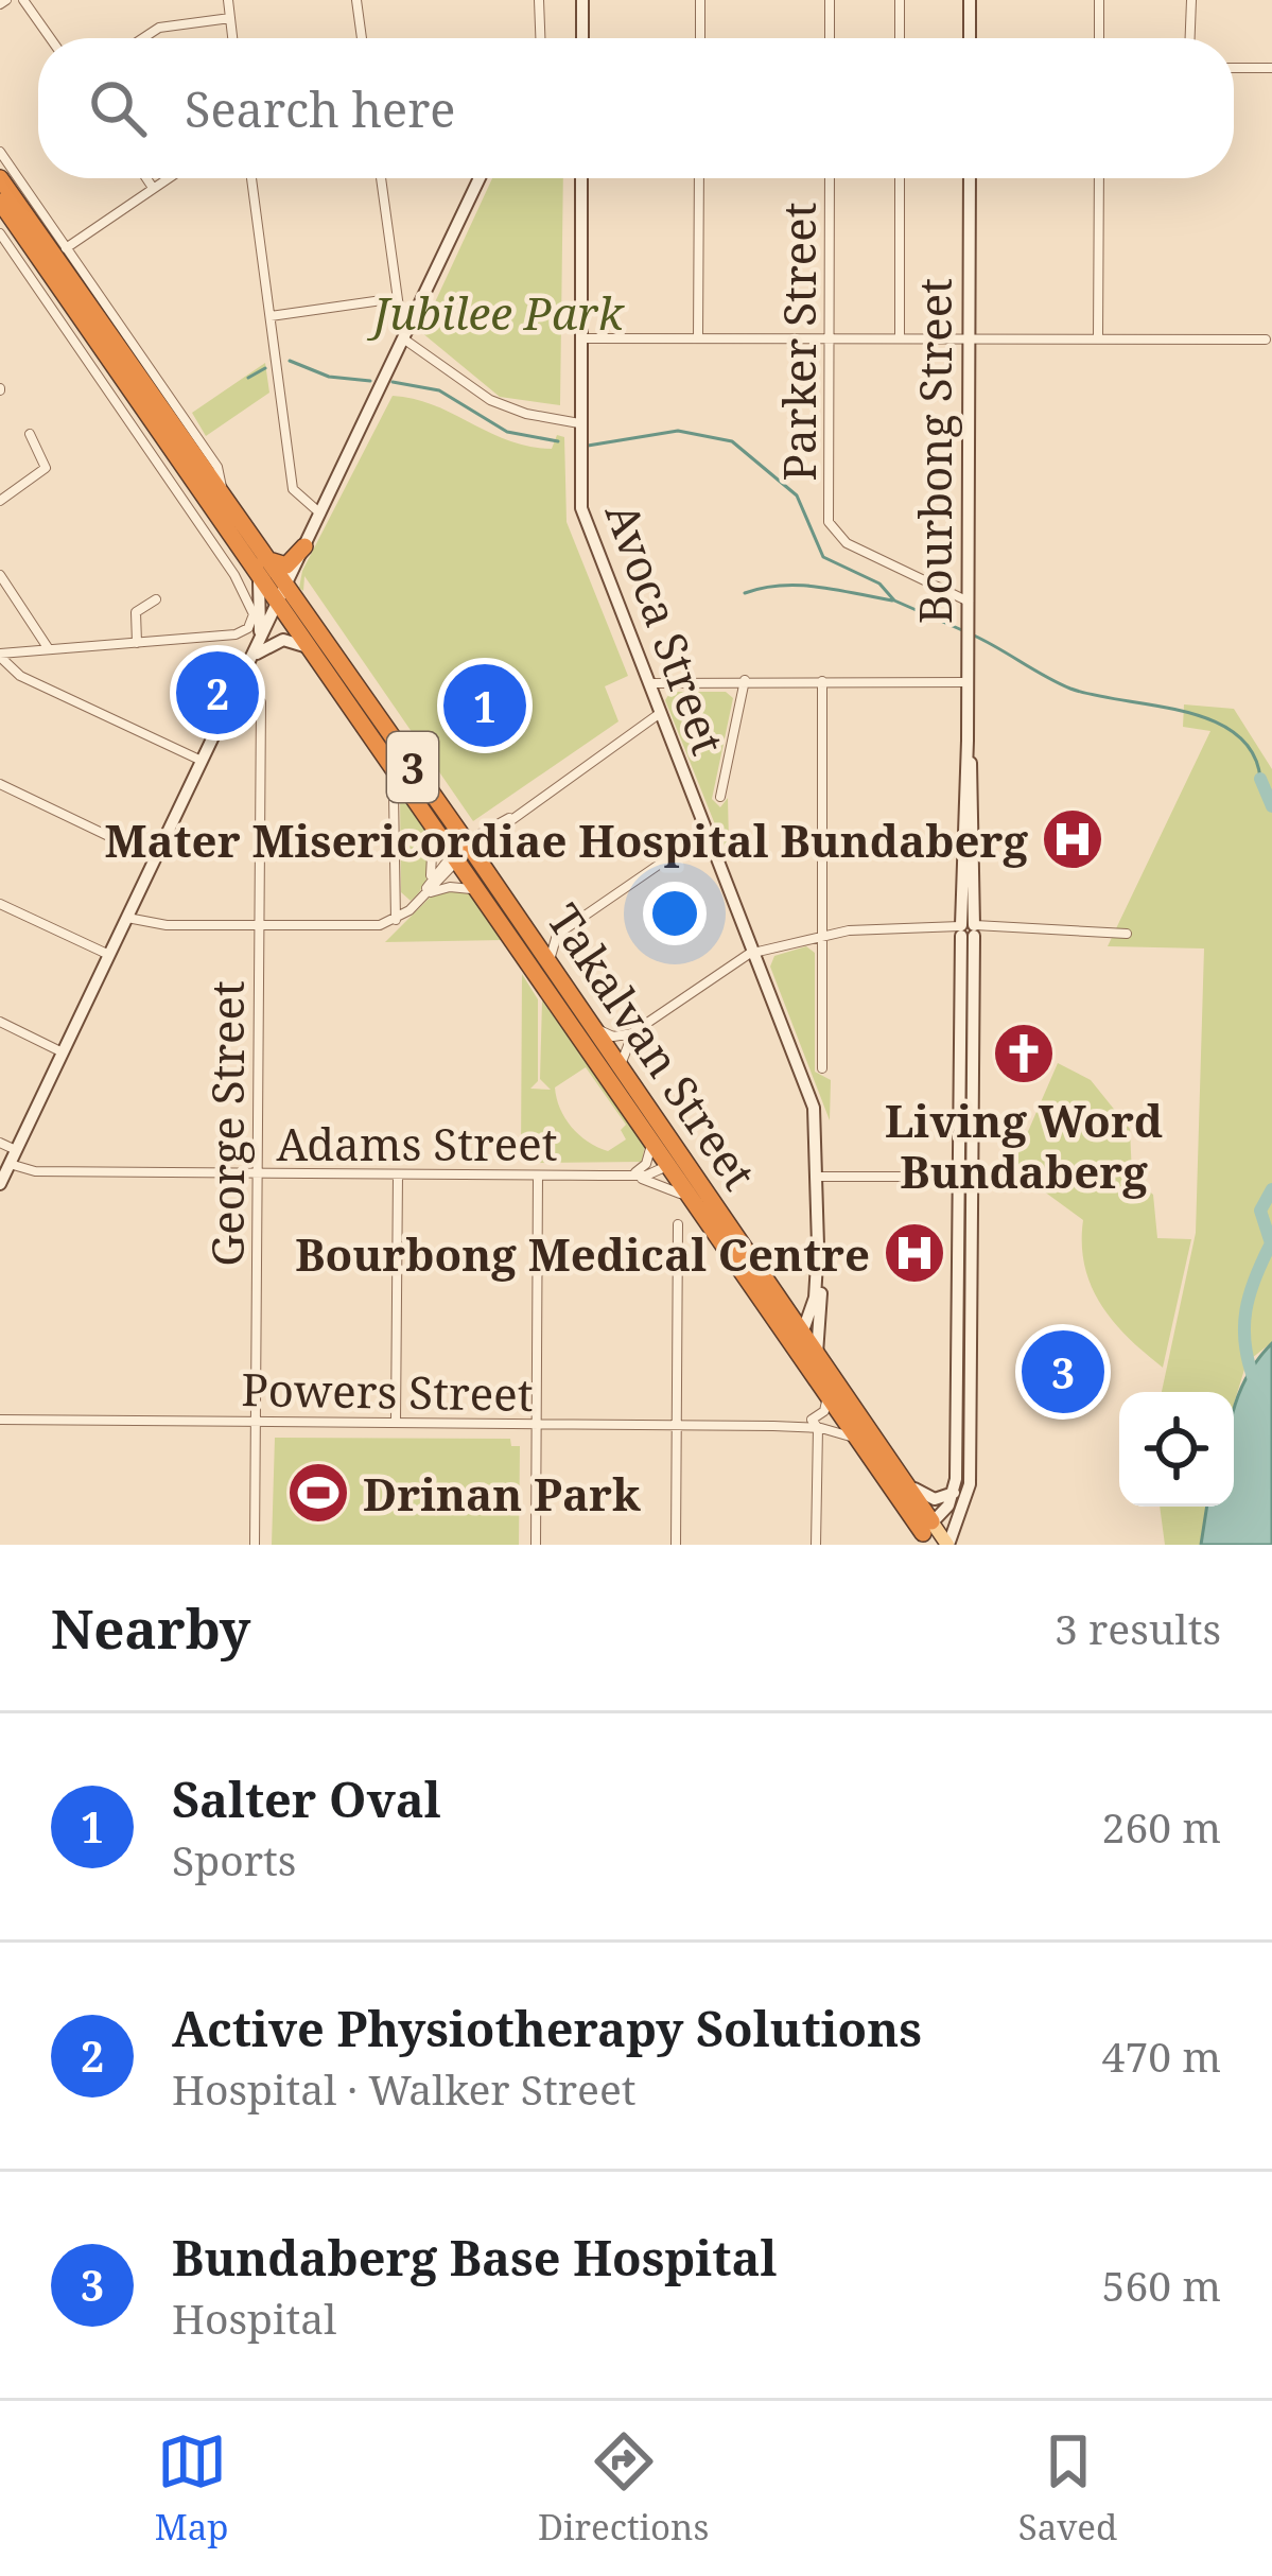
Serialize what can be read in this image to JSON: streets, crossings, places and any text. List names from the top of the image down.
{
  "streets": {
    "highway": ["3", "Takalvan Street"],
    "street": [
      "Parker Street",
      "Bourbong Street",
      "Avoca Street",
      "George Street",
      "Adams Street",
      "Powers Street"
    ]
  },
  "crossings": [
    ["Parker Street", "Bourbong Street"],
    ["3", "Takalvan Street"],
    ["Takalvan Street", "Adams Street"],
    ["Takalvan Street", "Powers Street"],
    ["George Street", "Adams Street"],
    ["George Street", "Powers Street"]
  ],
  "parks": ["Jubilee Park"],
  "places": {
    "hospital": ["Mater Misericordiae Hospital Bundaberg", "Bourbong Medical Centre"],
    "church": ["Living Word Bundaberg"],
    "sports": ["Drinan Park"]
  },
  "page": {
    "search": "Search here",
    "pins": ["2", "1", "3"],
    "heading": ["Nearby", "3 results"],
    "list": [
      {
        "mark": "1",
        "name": "Salter Oval",
        "note": "Sports",
        "value": "260 m"
      },
      {
        "mark": "2",
        "name": "Active Physiotherapy Solutions",
        "note": "Hospital · Walker Street",
        "value": "470 m"
      },
      {
        "mark": "3",
        "name": "Bundaberg Base Hospital",
        "note": "Hospital",
        "value": "560 m"
      }
    ],
    "nav": ["Map", "Directions", "Saved"]
  }
}
